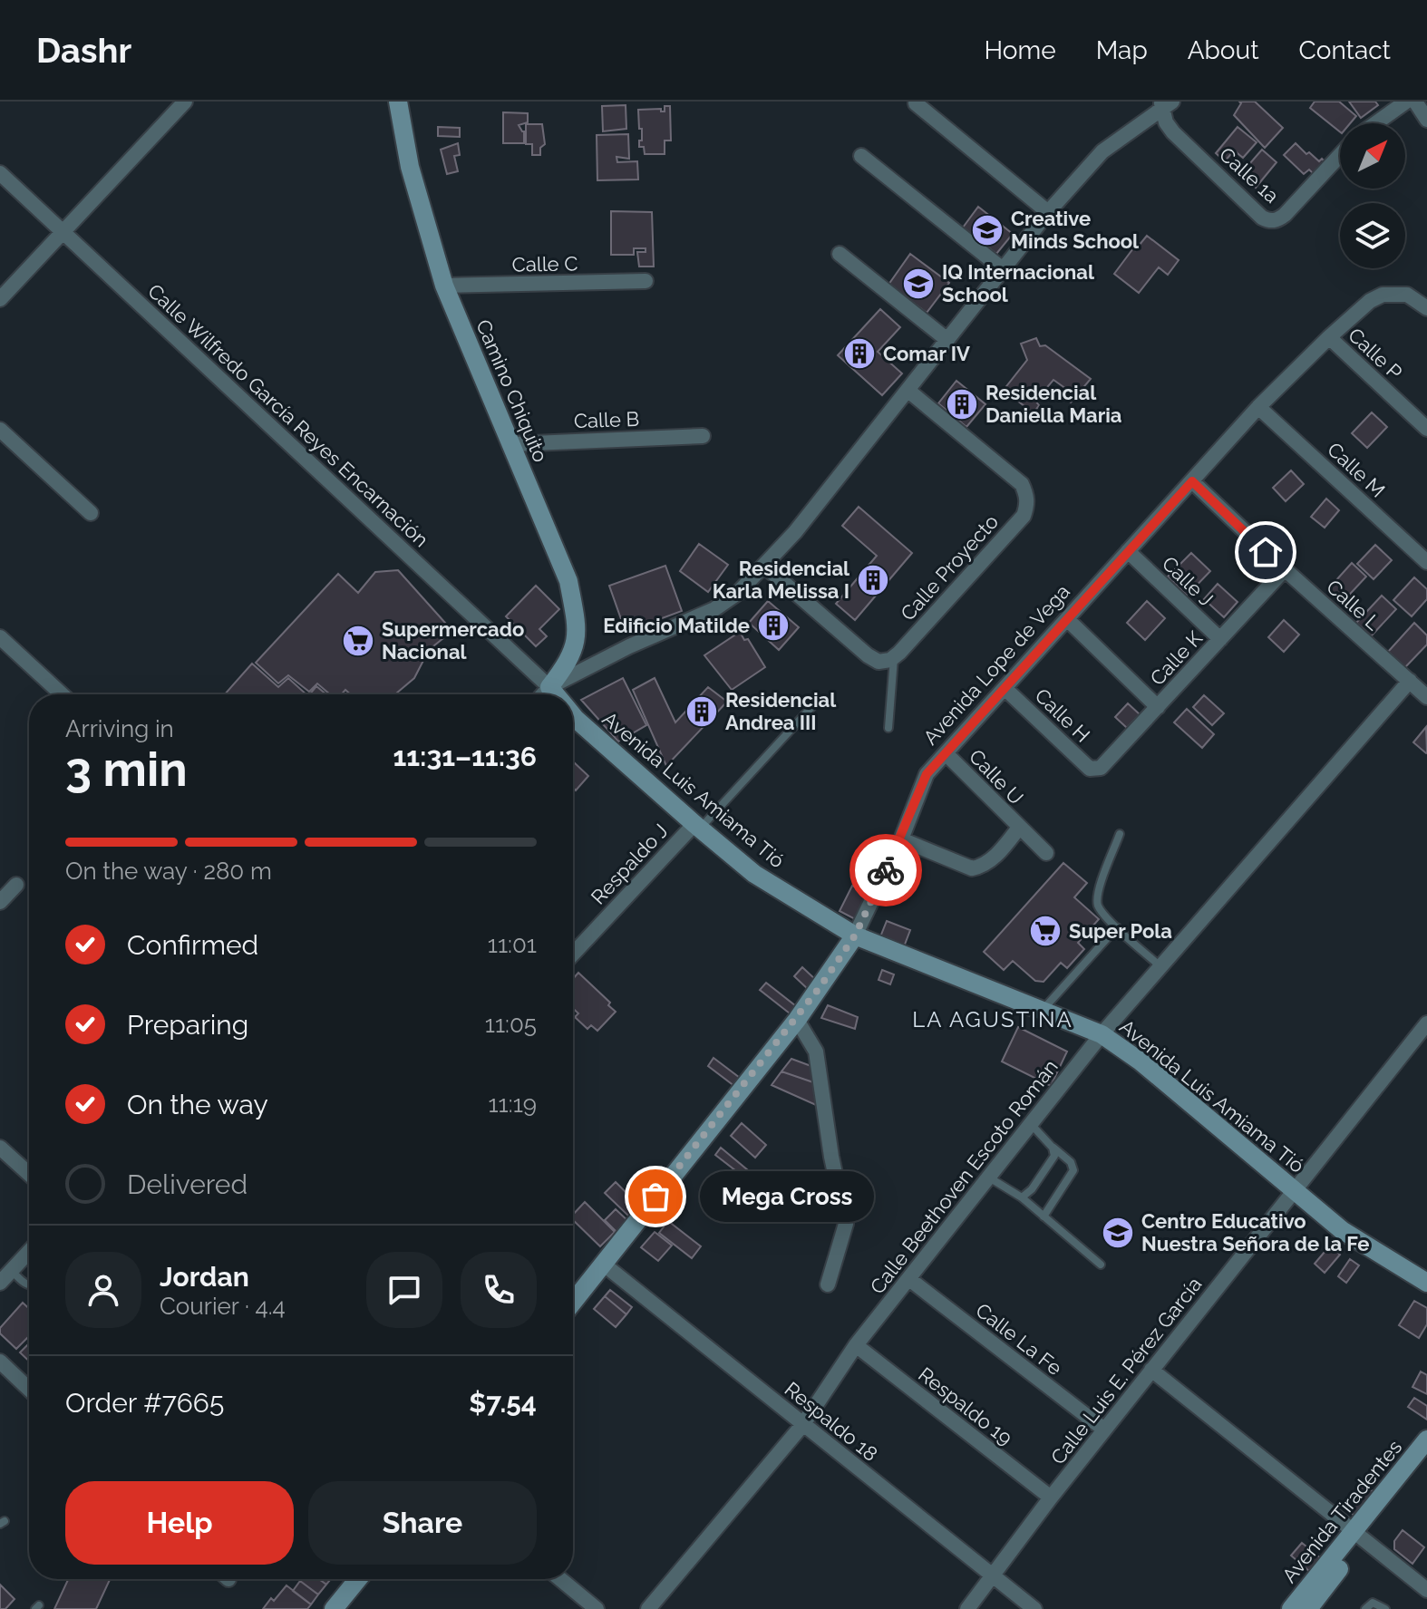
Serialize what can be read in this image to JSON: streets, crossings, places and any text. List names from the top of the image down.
{
  "streets": {
    "main road": [
      "Camino Chiquito",
      "Avenida Lope de Vega",
      "Avenida Luis Amiama Tió",
      "Avenida Tiradentes"
    ],
    "street": [
      "Calle 1a",
      "Calle C",
      "Calle P",
      "Calle Wilfredo García Reyes Encarnación",
      "Calle B",
      "Calle M",
      "Calle Proyecto",
      "Calle J",
      "Calle L",
      "Calle K",
      "Calle H",
      "Calle U",
      "Respaldo J",
      "Calle Beethoven Escoto Román",
      "Calle La Fe",
      "Calle Luis E. Pérez García",
      "Respaldo 19",
      "Respaldo 18"
    ]
  },
  "crossings": [
    ["Calle C", "Camino Chiquito"],
    ["Calle P", "Avenida Lope de Vega"],
    ["Camino Chiquito", "Calle Wilfredo García Reyes Encarnación"],
    ["Camino Chiquito", "Calle B"],
    ["Camino Chiquito", "Avenida Luis Amiama Tió"],
    ["Calle Wilfredo García Reyes Encarnación", "Avenida Luis Amiama Tió"],
    ["Calle M", "Avenida Lope de Vega"],
    ["Calle J", "Calle K"],
    ["Calle J", "Avenida Lope de Vega"],
    ["Calle L", "Calle K"],
    ["Calle L", "Avenida Lope de Vega"],
    ["Calle L", "Calle Beethoven Escoto Román"],
    ["Calle K", "Calle H"],
    ["Avenida Lope de Vega", "Calle H"],
    ["Avenida Lope de Vega", "Calle U"],
    ["Avenida Lope de Vega", "Avenida Luis Amiama Tió"],
    ["Avenida Lope de Vega", "Respaldo 18"],
    ["Avenida Luis Amiama Tió", "Respaldo J"],
    ["Avenida Luis Amiama Tió", "Calle Beethoven Escoto Román"],
    ["Avenida Luis Amiama Tió", "Calle Luis E. Pérez García"],
    ["Calle Beethoven Escoto Román", "Calle La Fe"],
    ["Calle Beethoven Escoto Román", "Respaldo 19"],
    ["Calle Beethoven Escoto Román", "Respaldo 18"],
    ["Calle La Fe", "Calle Luis E. Pérez García"],
    ["Calle Luis E. Pérez García", "Respaldo 19"],
    ["Calle Luis E. Pérez García", "Respaldo 18"]
  ],
  "districts": ["LA AGUSTINA"],
  "places": {
    "school or university": ["Creative Minds School", "IQ Internacional School", "Centro Educativo Nuestra Señora de la Fe"],
    "building": [
      "Comar IV",
      "Residencial Daniella Maria",
      "Residencial Karla Melissa I",
      "Edificio Matilde",
      "Residencial Andrea III"
    ],
    "supermarket": ["Supermercado Nacional", "Super Pola"],
    "other": ["Mega Cross"]
  },
  "north": "top right",
  "page": {
    "header": "Dashr",
    "nav": [
      "Home",
      "Map",
      "About",
      "Contact"
    ],
    "heading": ["3 min", "Arriving in", "11:31–11:36"],
    "panel": [
      "Jordan",
      "Courier · 4.4",
      "Order #7665",
      "$7.54"
    ],
    "bar": "On the way · 280 m",
    "list": [
      ["Confirmed", "11:01"],
      ["Preparing", "11:05"],
      ["On the way", "11:19"],
      "Delivered"
    ],
    "bubble": "Mega Cross",
    "buttons": ["Help", "Share"]
  }
}
